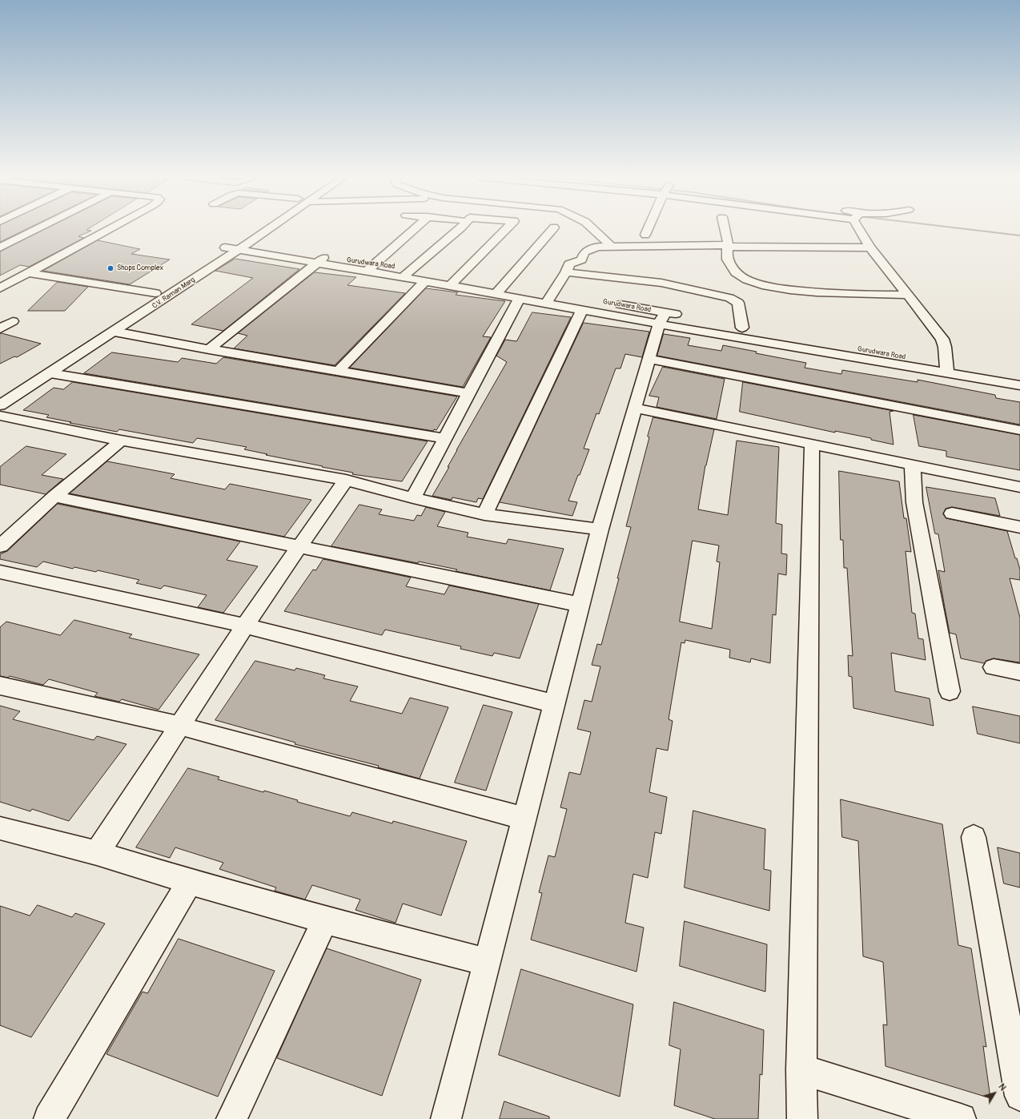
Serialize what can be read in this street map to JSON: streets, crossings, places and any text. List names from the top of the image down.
{
  "streets": {
    "street": ["Gurudwara Road", "C.V. Raman Marg"]
  },
  "places": ["Shops Complex"],
  "north": "top right"
}
